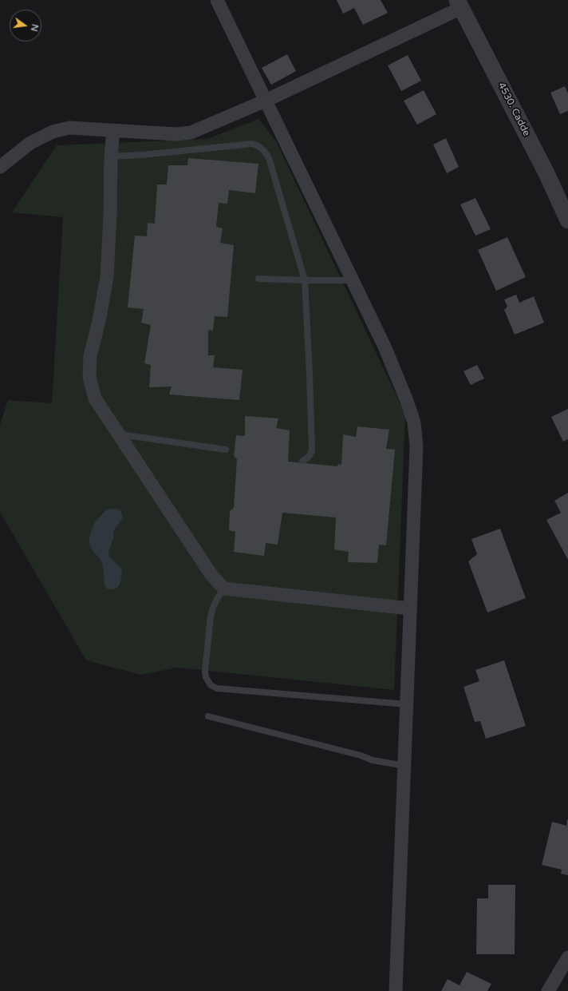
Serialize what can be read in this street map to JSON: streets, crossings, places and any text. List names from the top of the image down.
{
  "streets": {
    "street": ["4530. Cadde"]
  },
  "north": "right"
}
